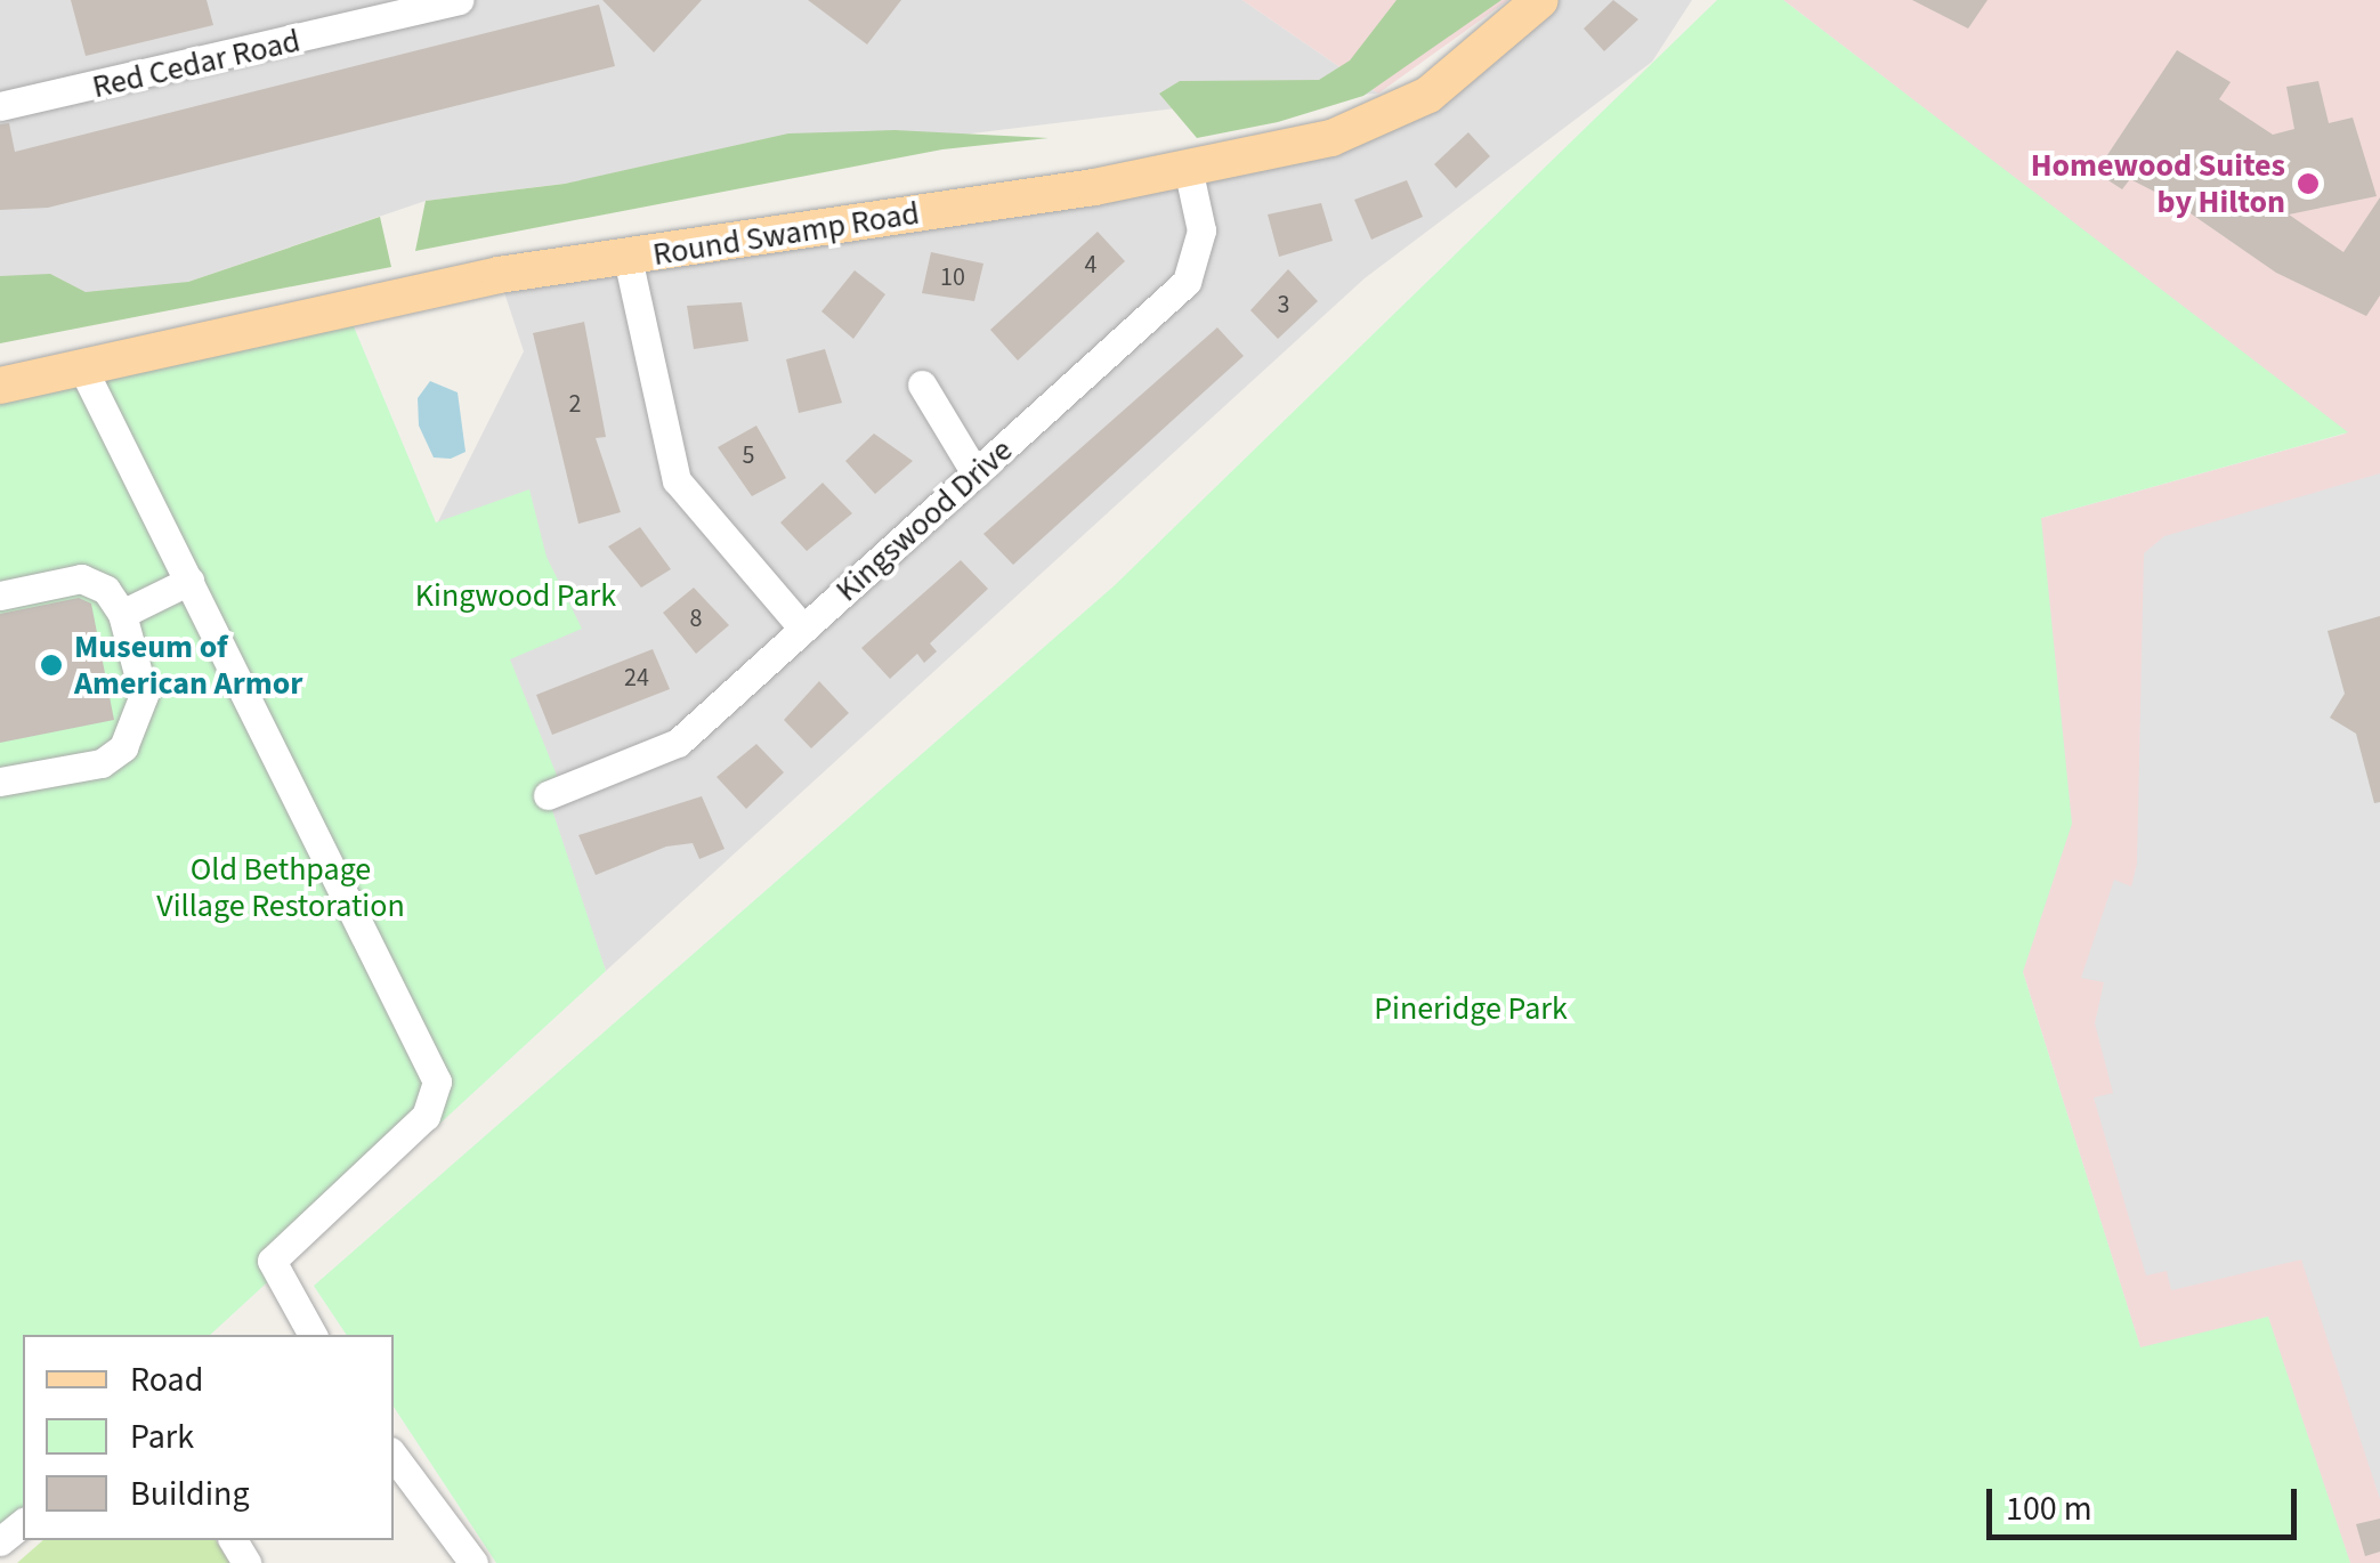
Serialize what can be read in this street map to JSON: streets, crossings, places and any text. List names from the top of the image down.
{
  "streets": {
    "main road": ["Round Swamp Road"],
    "street": ["Red Cedar Road", "Kingswood Drive"]
  },
  "crossings": [
    ["Round Swamp Road", "Kingswood Drive"]
  ],
  "parks": ["Kingwood Park", "Old Bethpage Village Restoration", "Pineridge Park"],
  "places": ["Homewood Suites by Hilton", "Museum of American Armor"],
  "house_numbers": [
    "4",
    "10",
    "3",
    "2",
    "5",
    "8",
    "24"
  ],
  "legend": ["Road", "Park", "Building"],
  "scale_bar": "100 m"
}
